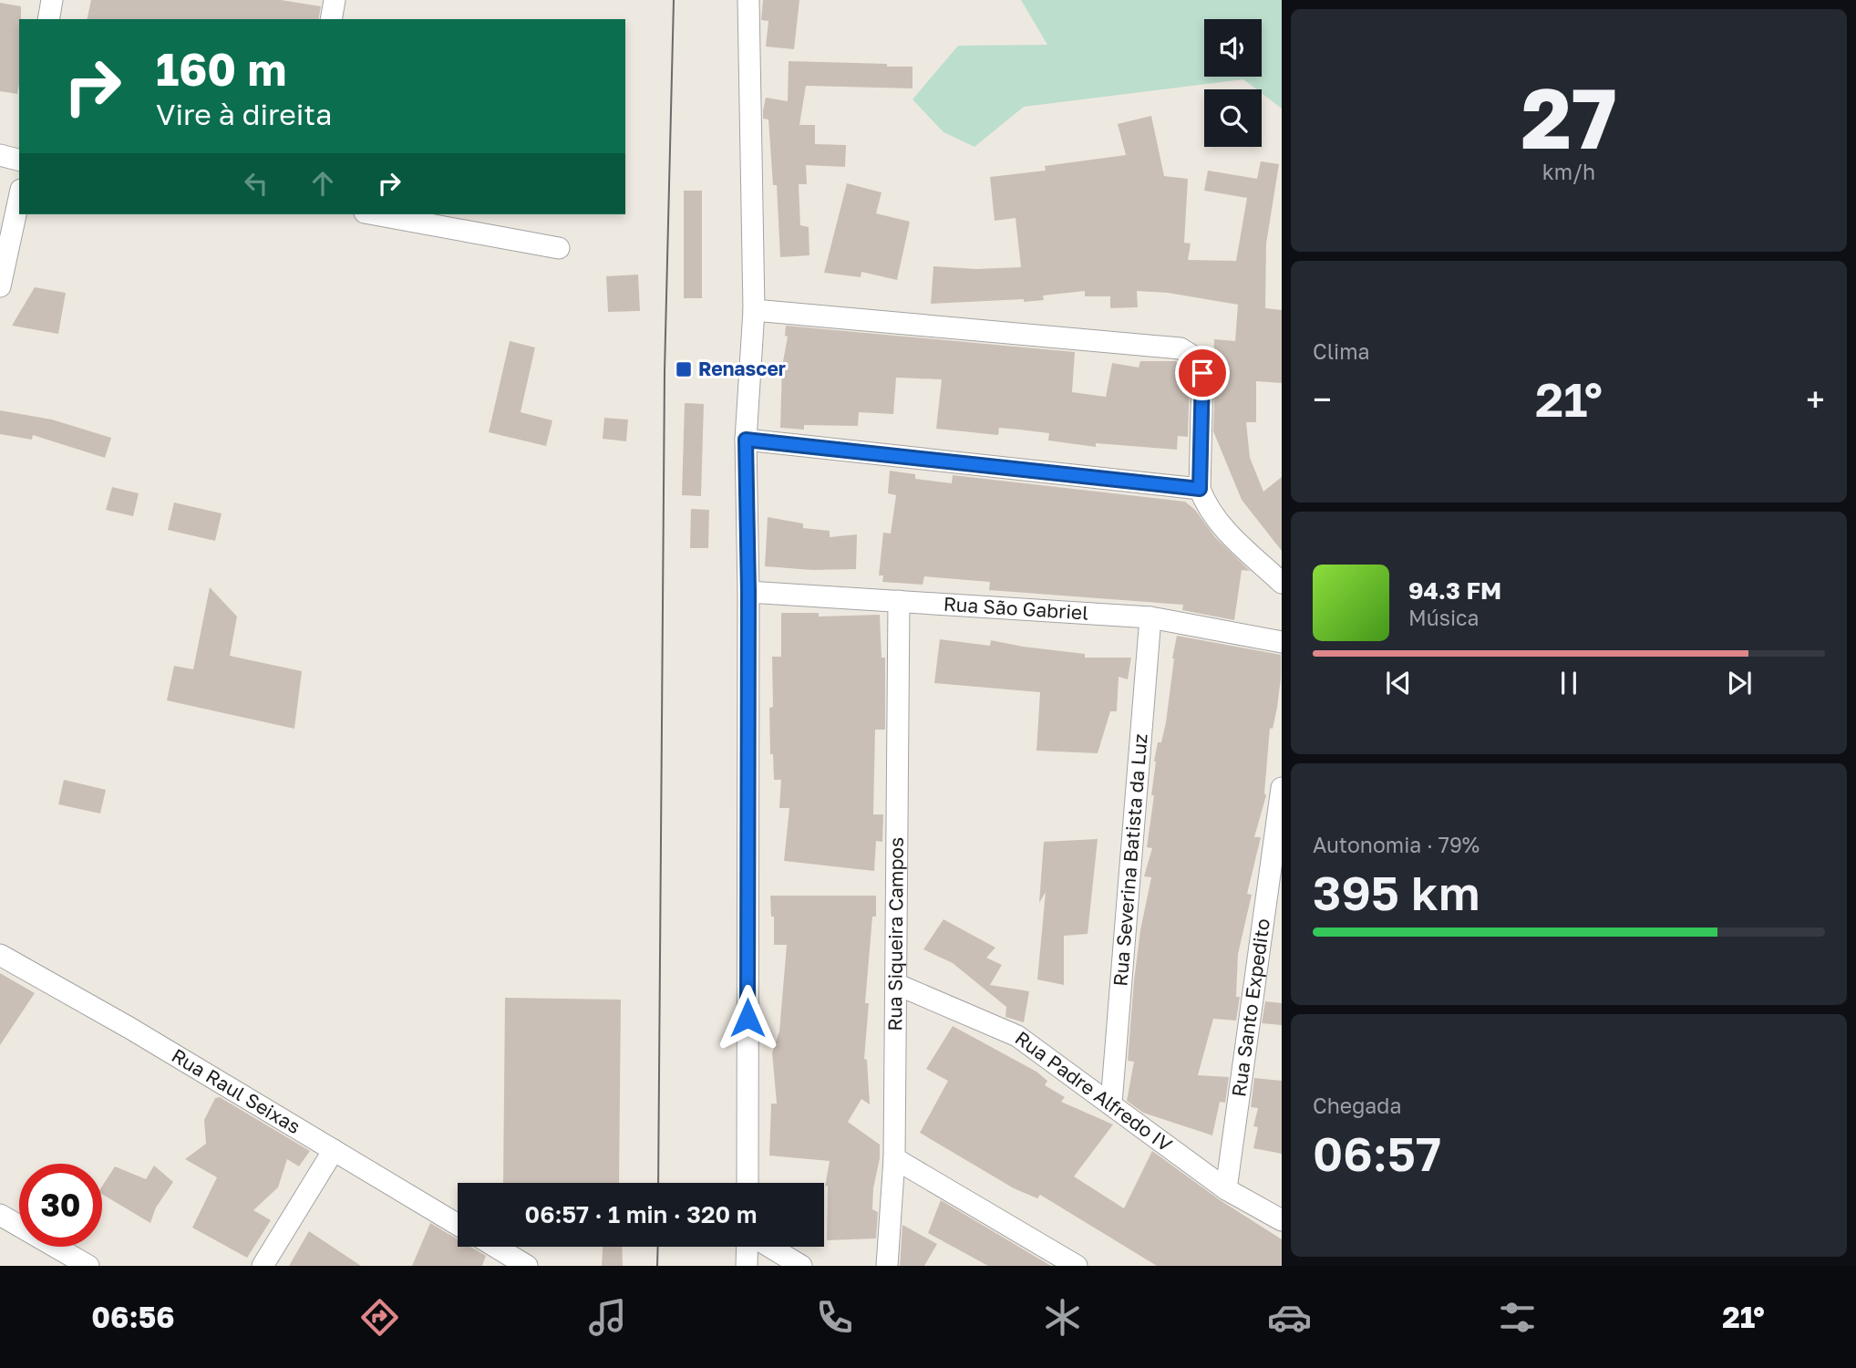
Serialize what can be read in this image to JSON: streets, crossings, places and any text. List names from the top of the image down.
{
  "streets": {
    "street": [
      "Rua São Gabriel",
      "Rua Severina Batista da Luz",
      "Rua Siqueira Campos",
      "Rua Santo Expedito",
      "Rua Raul Seixas",
      "Rua Padre Alfredo IV"
    ]
  },
  "crossings": [
    ["Rua São Gabriel", "Rua Severina Batista da Luz"],
    ["Rua São Gabriel", "Rua Siqueira Campos"],
    ["Rua Severina Batista da Luz", "Rua Padre Alfredo IV"],
    ["Rua Siqueira Campos", "Rua Padre Alfredo IV"],
    ["Rua Santo Expedito", "Rua Padre Alfredo IV"]
  ],
  "places": {
    "transit": ["Renascer"]
  },
  "page": {
    "tile": [
      ["27", "km/h"],
      "Clima",
      ["Autonomia · 79%", "395 km"],
      ["Chegada", "06:57"]
    ],
    "turn": ["160 m", "Vire à direita"],
    "heat": ["−", "21°", "+"],
    "song": ["94.3 FM", "Música"],
    "limit": "30",
    "trip": "06:57 · 1 min · 320 m",
    "tabs": ["06:56", "21°"]
  }
}
